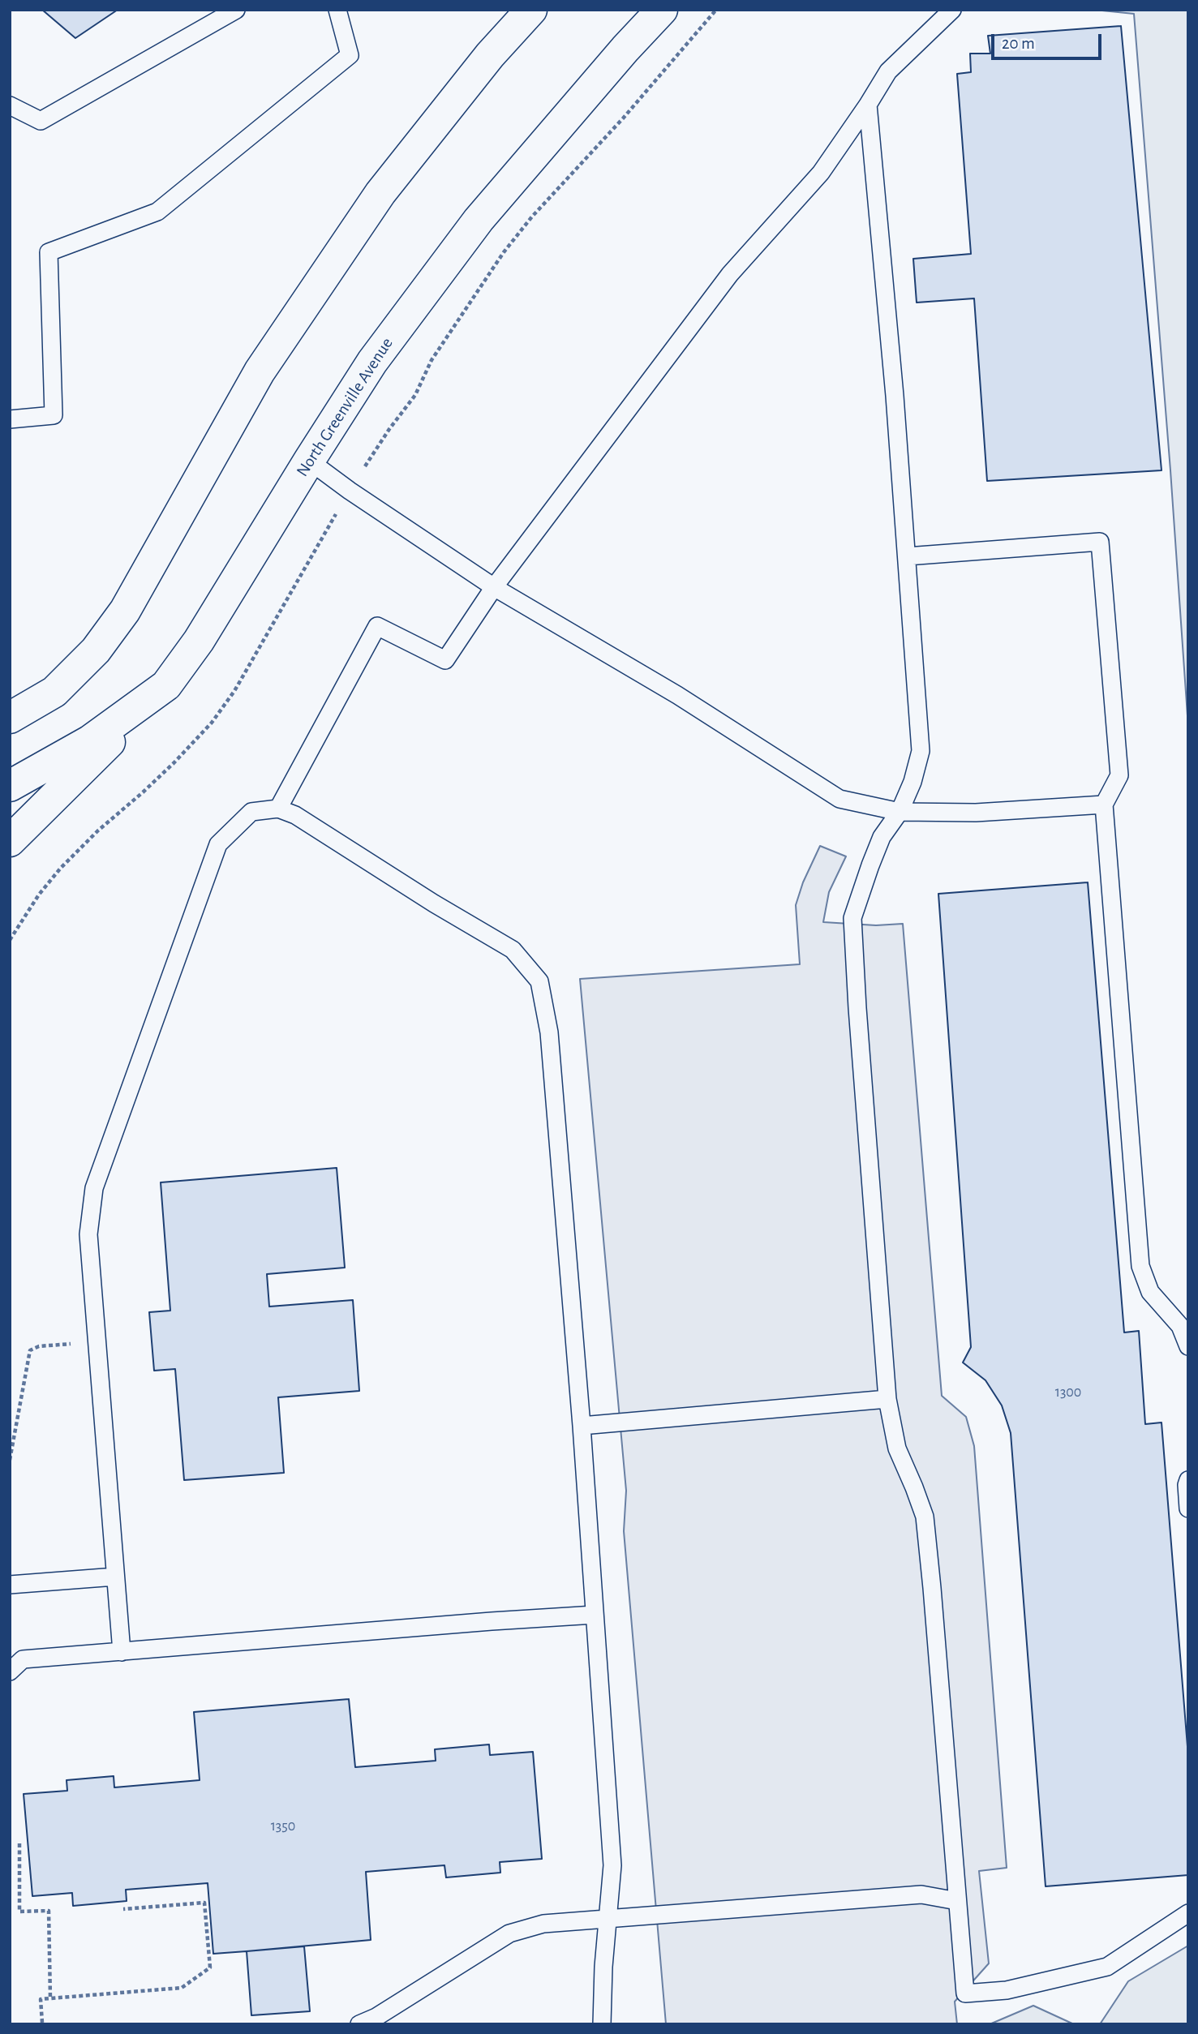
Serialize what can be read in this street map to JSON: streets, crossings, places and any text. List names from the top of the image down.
{
  "streets": {
    "main road": ["North Greenville Avenue"]
  },
  "house_numbers": ["1300", "1350"],
  "scale_bar": "20 m"
}
